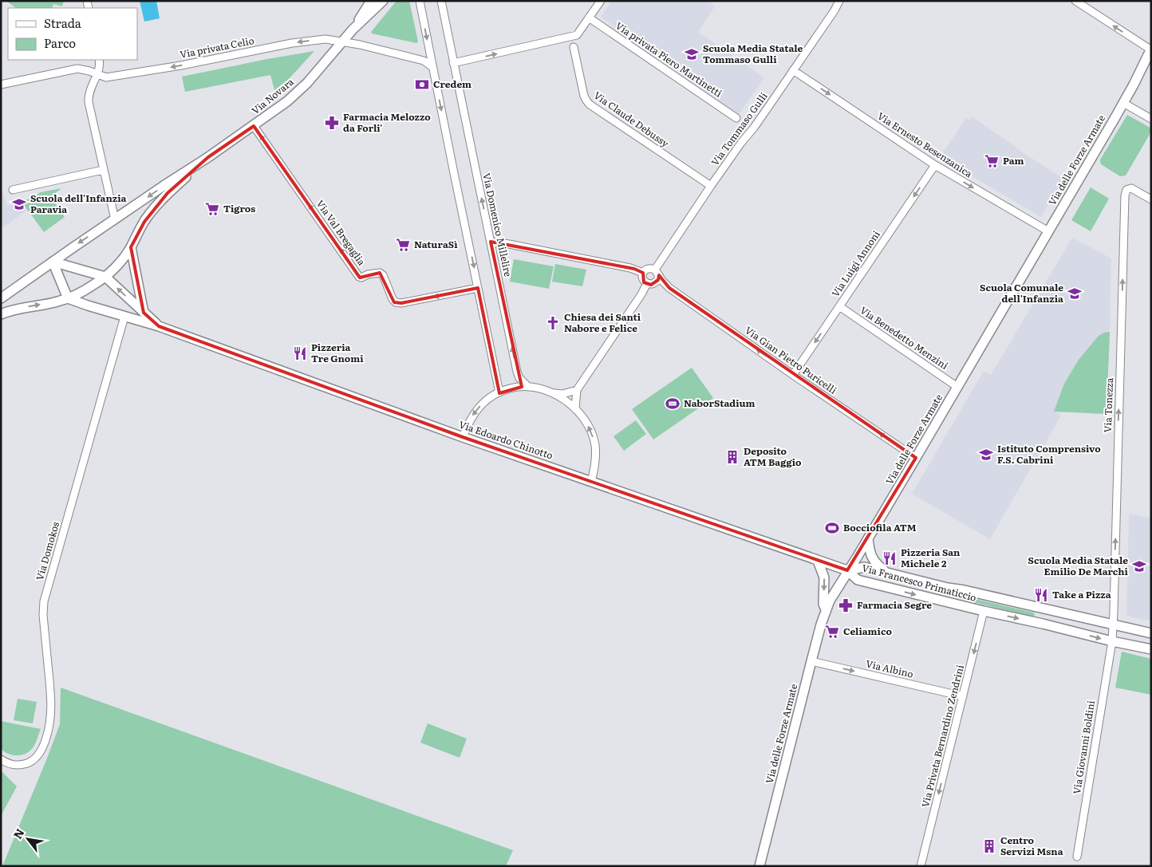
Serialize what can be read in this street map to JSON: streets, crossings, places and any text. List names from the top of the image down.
{
  "streets": {
    "street": [
      "Via privata Celio",
      "Via privata Piero Martinetti",
      "Via Novara",
      "Via Claude Debussy",
      "Via Tommaso Gulli",
      "Via Ernesto Besenzanica",
      "Via delle Forze Armate",
      "Via Domenico Millelire",
      "Via Val Bregaglia",
      "Via Luigi Annoni",
      "Via Benedetto Menzini",
      "Via Gian Pietro Puricelli",
      "Via Tonezza",
      "Via Edoardo Chinotto",
      "Via Domokos",
      "Via Francesco Primaticcio",
      "Via Albino",
      "Via Privata Bernardino Zendrini",
      "Via Giovanni Boldini"
    ]
  },
  "crossings": [
    ["Via privata Celio", "Via Novara"],
    ["Via Novara", "Via Val Bregaglia"],
    ["Via Novara", "Via Edoardo Chinotto"],
    ["Via Claude Debussy", "Via Tommaso Gulli"],
    ["Via Tommaso Gulli", "Via Ernesto Besenzanica"],
    ["Via Tommaso Gulli", "Via Gian Pietro Puricelli"],
    ["Via Ernesto Besenzanica", "Via delle Forze Armate"],
    ["Via Ernesto Besenzanica", "Via Luigi Annoni"],
    ["Via delle Forze Armate", "Via Benedetto Menzini"],
    ["Via delle Forze Armate", "Via Gian Pietro Puricelli"],
    ["Via delle Forze Armate", "Via Edoardo Chinotto"],
    ["Via delle Forze Armate", "Via Francesco Primaticcio"],
    ["Via delle Forze Armate", "Via Albino"],
    ["Via Luigi Annoni", "Via Benedetto Menzini"],
    ["Via Luigi Annoni", "Via Gian Pietro Puricelli"],
    ["Via Tonezza", "Via Francesco Primaticcio"],
    ["Via Tonezza", "Via Giovanni Boldini"],
    ["Via Edoardo Chinotto", "Via Domokos"],
    ["Via Edoardo Chinotto", "Via Francesco Primaticcio"],
    ["Via Francesco Primaticcio", "Via Privata Bernardino Zendrini"],
    ["Via Francesco Primaticcio", "Via Giovanni Boldini"],
    ["Via Albino", "Via Privata Bernardino Zendrini"]
  ],
  "one_way": [
    "Via privata Celio",
    "Via Ernesto Besenzanica",
    "Via Val Bregaglia",
    "Via Luigi Annoni",
    "Via Gian Pietro Puricelli",
    "Via Tonezza",
    "Via Albino",
    "Via Privata Bernardino Zendrini"
  ],
  "places": {
    "school or university": [
      "Scuola Media Statale Tommaso Gulli",
      "Scuola dell'Infanzia Paravia",
      "Scuola Comunale dell'Infanzia",
      "Istituto Comprensivo F.S. Cabrini",
      "Scuola Media Statale Emilio De Marchi"
    ],
    "bank": ["Credem"],
    "pharmacy": ["Farmacia Melozzo da Forli'", "Farmacia Segre"],
    "supermarket": [
      "Pam",
      "Tigros",
      "NaturaSì",
      "Celiamico"
    ],
    "church": ["Chiesa dei Santi Nabore e Felice"],
    "restaurant": ["Pizzeria Tre Gnomi", "Pizzeria San Michele 2", "Take a Pizza"],
    "sports": ["NaborStadium", "Bocciofila ATM"],
    "building": ["Deposito ATM Baggio", "Centro Servizi Msna"]
  },
  "legend": ["Strada", "Parco"],
  "north": "top left"
}
